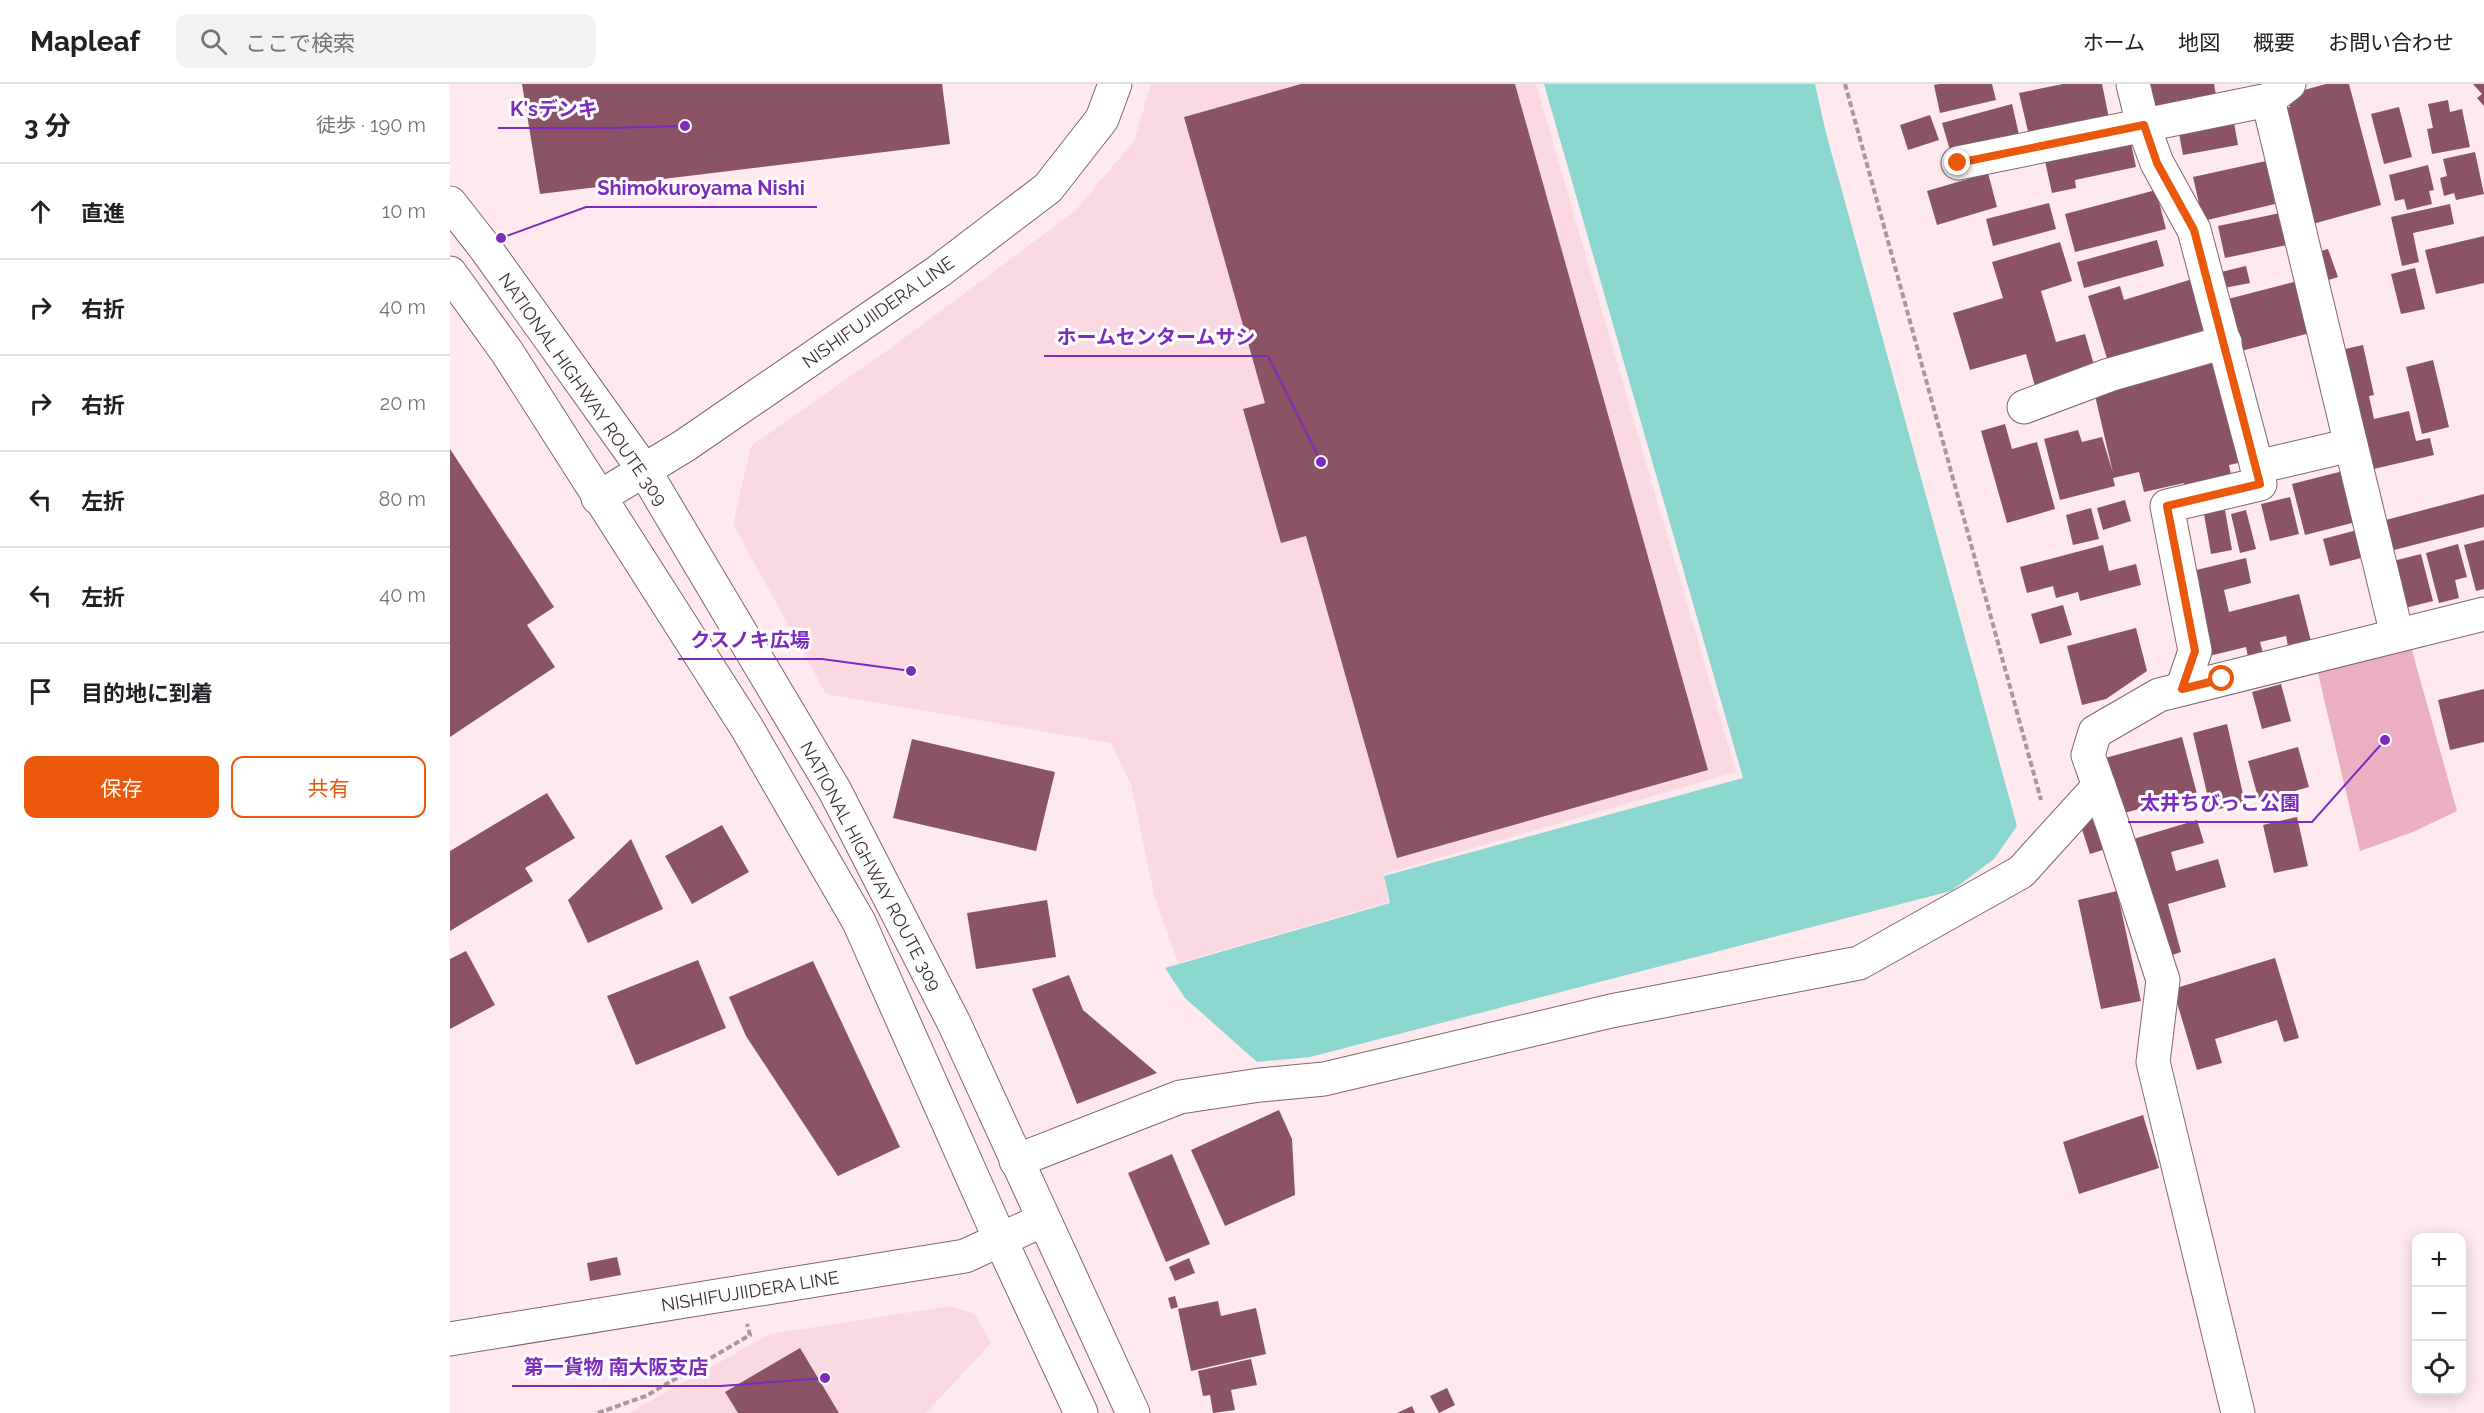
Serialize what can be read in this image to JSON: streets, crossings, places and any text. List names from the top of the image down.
{
  "streets": {
    "main road": ["NISHIFUJIIDERA LINE", "NATIONAL HIGHWAY ROUTE 309"]
  },
  "crossings": [
    ["NISHIFUJIIDERA LINE", "NATIONAL HIGHWAY ROUTE 309"]
  ],
  "places": [
    "K'sデンキ",
    "Shimokuroyama Nishi",
    "ホームセンタームサシ",
    "クスノキ広場",
    "太井ちびっこ公園",
    "第一貨物 南大阪支店"
  ],
  "page": {
    "header": "Mapleaf",
    "search": "ここで検索",
    "nav": [
      "ホーム",
      "地図",
      "概要",
      "お問い合わせ"
    ],
    "heading": ["3 分", "徒歩 · 190 m"],
    "list": [
      ["直進", "10 m"],
      ["右折", "40 m"],
      ["右折", "20 m"],
      ["左折", "80 m"],
      ["左折", "40 m"],
      "目的地に到着"
    ],
    "buttons": ["保存", "共有"],
    "map_buttons": ["+", "−"]
  }
}
